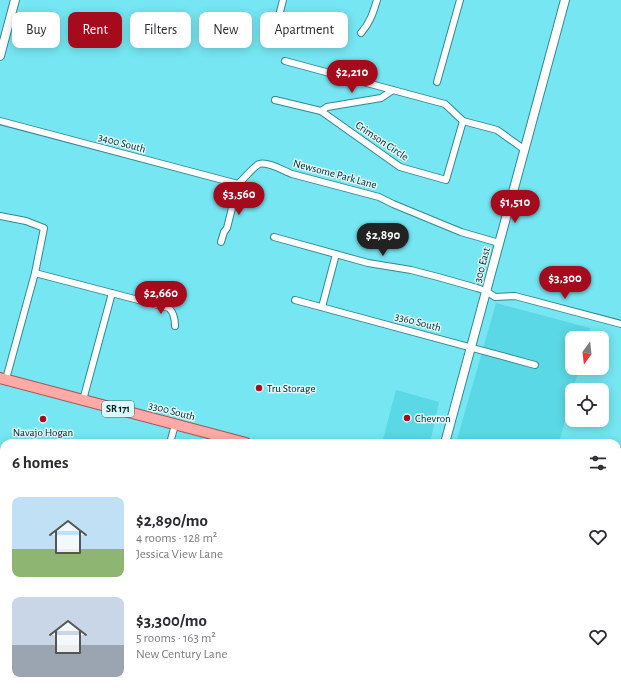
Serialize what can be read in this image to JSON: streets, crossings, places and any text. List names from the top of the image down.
{
  "streets": {
    "main road": ["SR 171", "3300 South"],
    "street": [
      "Crimson Circle",
      "3400 South",
      "Newsome Park Lane",
      "300 East",
      "3360 South"
    ]
  },
  "crossings": [
    ["3400 South", "Newsome Park Lane"],
    ["Newsome Park Lane", "300 East"],
    ["300 East", "3360 South"]
  ],
  "places": ["Tru Storage", "Chevron", "Navajo Hogan"],
  "north": "bottom",
  "page": {
    "chip": [
      "Buy",
      "Rent",
      "Filters",
      "New",
      "Apartment"
    ],
    "price": [
      "$2,210",
      "$3,560",
      "$1,510",
      "$2,890",
      "$3,300",
      "$2,660"
    ],
    "heading": "6 homes",
    "list": [
      {
        "name": "$2,890/mo",
        "note": "4 rooms · 128 m² · Jessica View Lane"
      },
      {
        "name": "$3,300/mo",
        "note": "5 rooms · 163 m² · New Century Lane"
      }
    ]
  }
}
